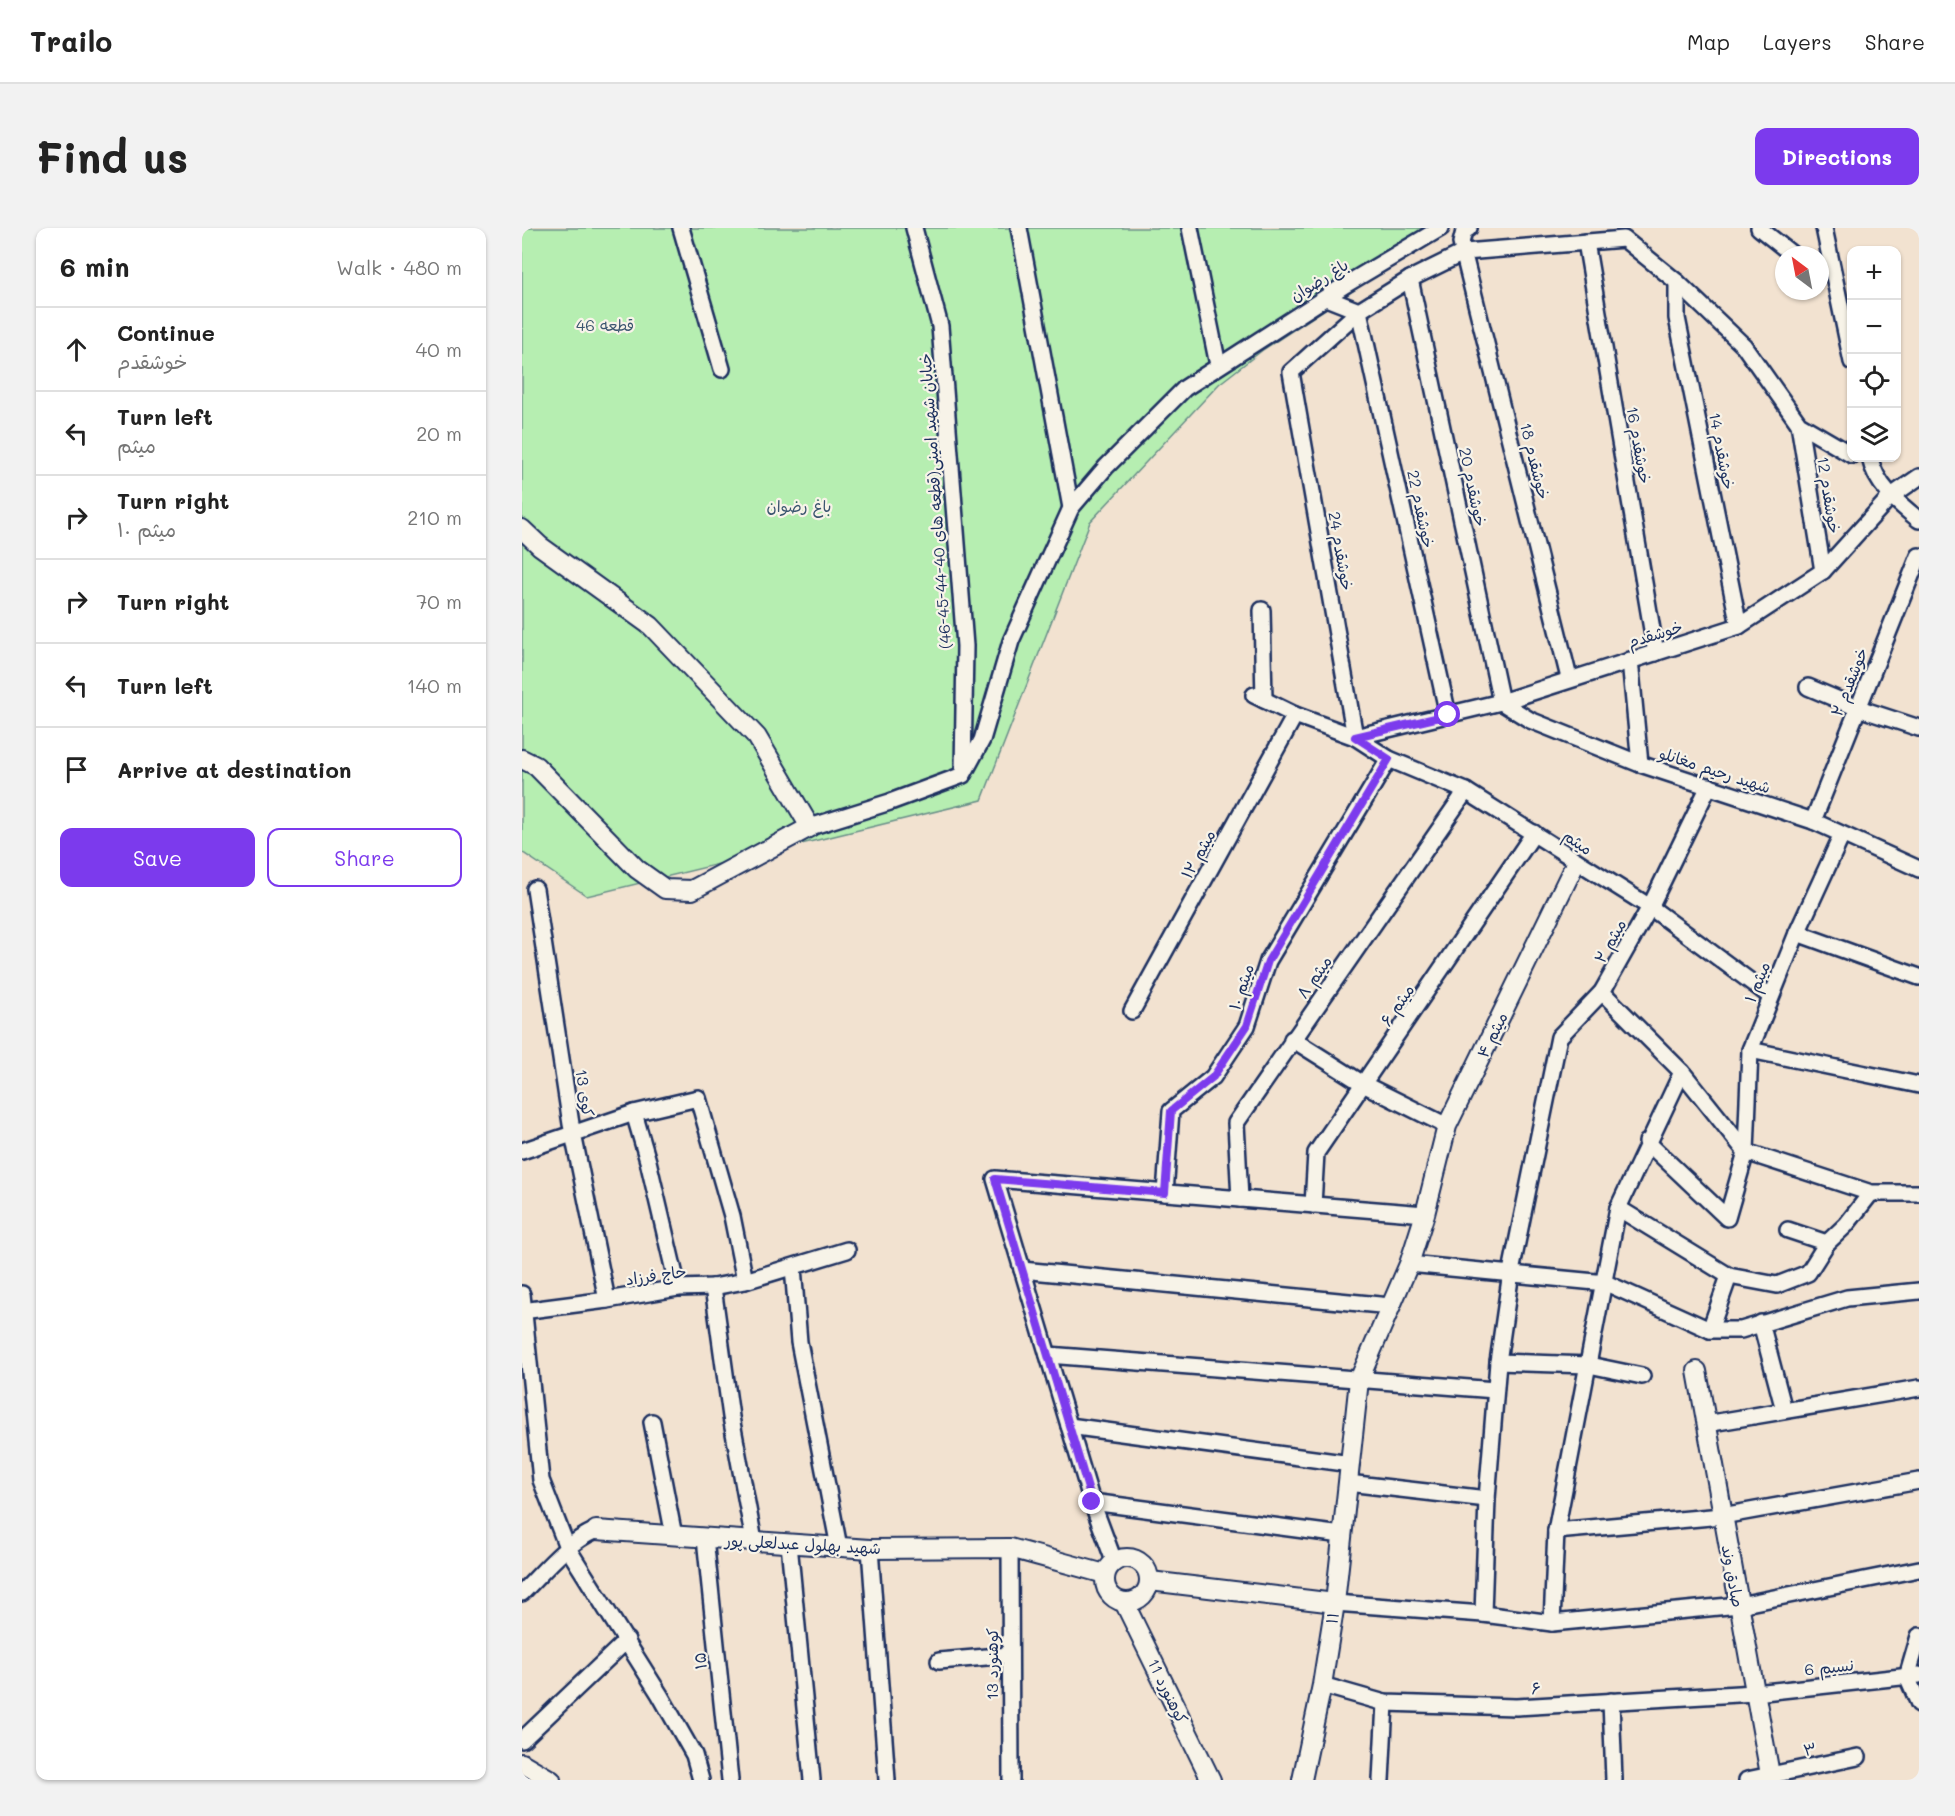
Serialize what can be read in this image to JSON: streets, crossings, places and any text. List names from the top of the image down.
{
  "streets": {
    "street": [
      "باغ رضوان",
      "خوشقدم 16",
      "خوشقدم 14",
      "خوشقدم 18",
      "خوشقدم 20",
      "خوشقدم 12",
      "خیابان شهید امینی(قطعه های 40-44-45-46)",
      "خوشقدم 22",
      "خوشقدم 24",
      "خوشقدم",
      "۲ خوشقدم",
      "شهید رحیم مغانلو",
      "میثم",
      "۱۲ میثم",
      "۲ میثم",
      "۸ میثم",
      "۱ میثم",
      "۱۰ میثم",
      "۶ میثم",
      "۴ میثم",
      "کوی 13",
      "حاج فرزاد",
      "شهید بهلول عبدلعلی پور",
      "صادق وند",
      "۱۱",
      "۱۵",
      "کوهنورد 13",
      "نسیم 6",
      "۶",
      "کوهنورد 11",
      "۳"
    ]
  },
  "crossings": [
    ["باغ رضوان", "خیابان شهید امینی(قطعه های 40-44-45-46)"],
    ["خوشقدم 16", "خوشقدم"],
    ["خوشقدم 14", "خوشقدم"],
    ["خوشقدم 18", "خوشقدم"],
    ["خوشقدم 20", "خوشقدم"],
    ["خوشقدم 20", "شهید رحیم مغانلو"],
    ["خوشقدم 12", "خوشقدم"],
    ["خوشقدم 22", "خوشقدم 24"],
    ["خوشقدم 22", "خوشقدم"],
    ["خوشقدم 24", "خوشقدم"],
    ["خوشقدم 24", "میثم"],
    ["خوشقدم", "شهید رحیم مغانلو"],
    ["خوشقدم", "میثم"],
    ["۲ خوشقدم", "شهید رحیم مغانلو"],
    ["شهید رحیم مغانلو", "۲ میثم"],
    ["شهید رحیم مغانلو", "۱ میثم"],
    ["میثم", "۱۲ میثم"],
    ["میثم", "۲ میثم"],
    ["میثم", "۸ میثم"],
    ["میثم", "۱ میثم"],
    ["میثم", "۱۰ میثم"],
    ["میثم", "۶ میثم"],
    ["میثم", "۴ میثم"],
    ["۴ میثم", "۱۱"],
    ["کوی 13", "حاج فرزاد"],
    ["شهید بهلول عبدلعلی پور", "۱۱"],
    ["شهید بهلول عبدلعلی پور", "۱۵"],
    ["شهید بهلول عبدلعلی پور", "کوهنورد 13"],
    ["شهید بهلول عبدلعلی پور", "کوهنورد 11"],
    ["صادق وند", "نسیم 6"],
    ["صادق وند", "۶"],
    ["صادق وند", "۳"],
    ["۱۱", "۶"],
    ["۱۱", "کوهنورد 11"],
    ["نسیم 6", "۶"]
  ],
  "parks": ["قطعه 46", "باغ رضوان"],
  "north": "top left",
  "page": {
    "header": "Trailo",
    "nav": ["Map", "Layers", "Share"],
    "buttons": [
      "Directions",
      ["Save", "Share"]
    ],
    "title": "Find us",
    "heading": ["6 min", "Walk · 480 m"],
    "map_buttons": ["+", "−"],
    "list": [
      ["Continue", "خوشقدم", "40 m"],
      ["Turn left", "میثم", "20 m"],
      ["Turn right", "۱۰ میثم", "210 m"],
      ["Turn right", "70 m"],
      ["Turn left", "140 m"],
      "Arrive at destination"
    ]
  }
}
